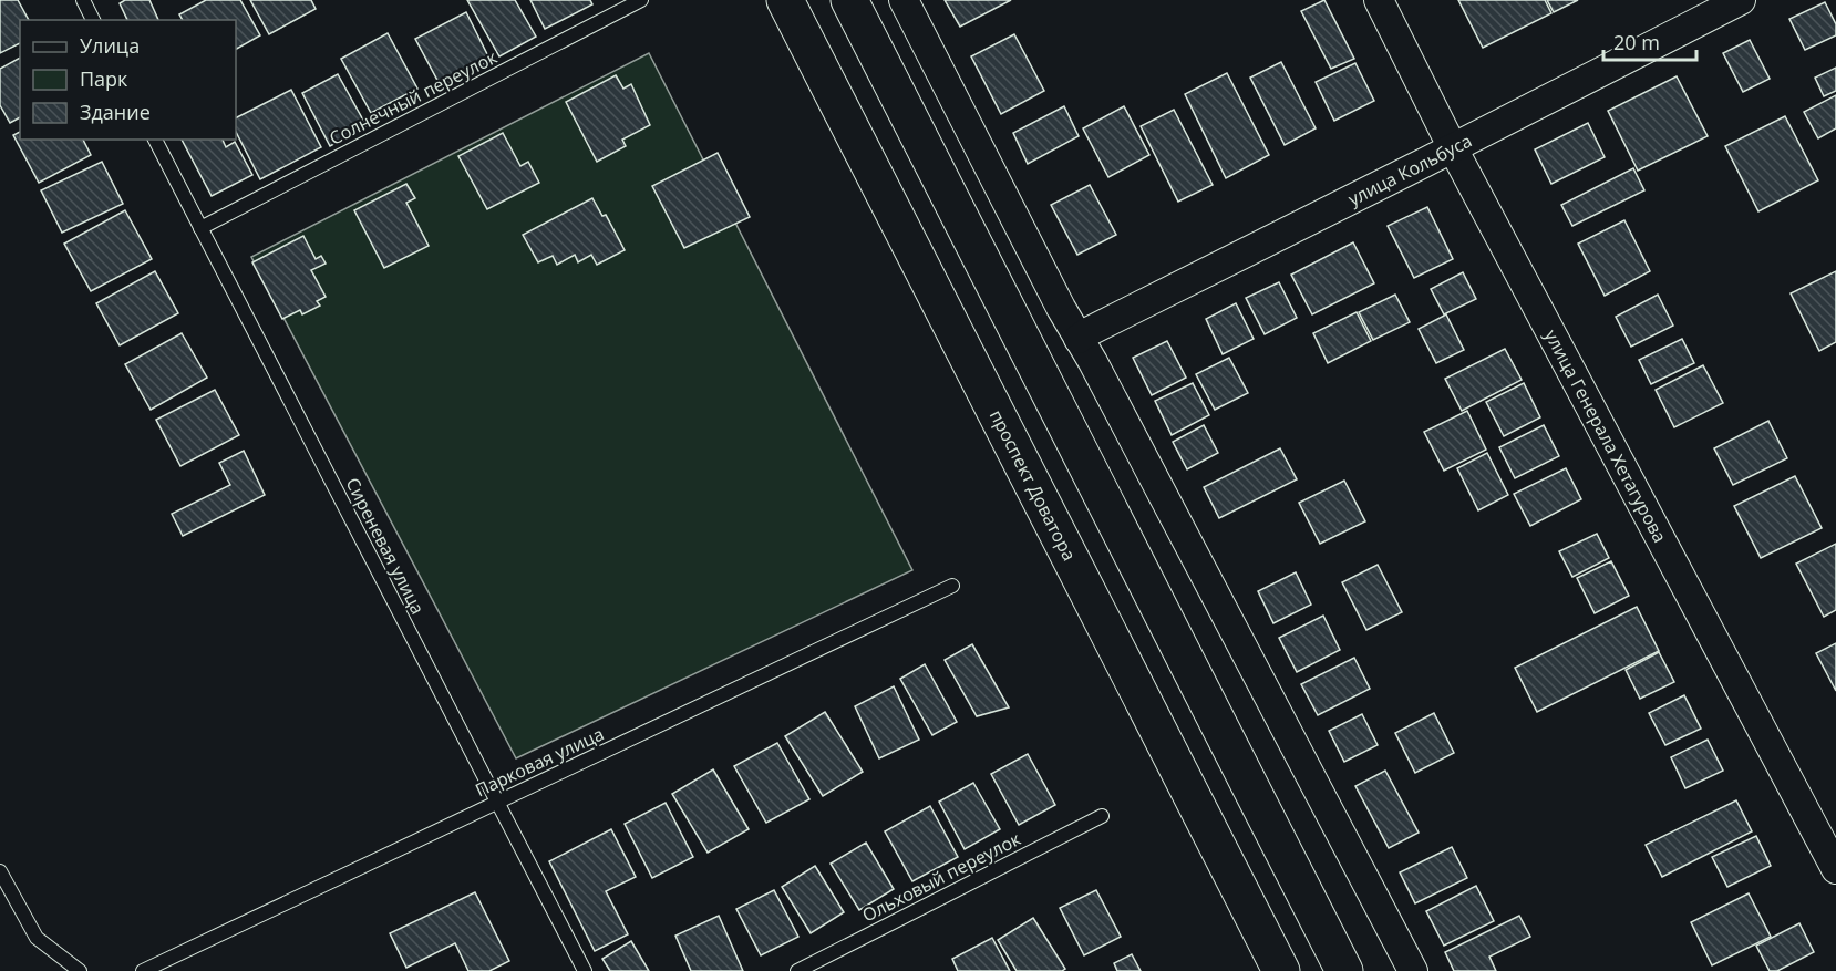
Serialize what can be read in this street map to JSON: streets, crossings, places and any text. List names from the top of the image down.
{
  "streets": {
    "main road": ["проспект Доватора"],
    "street": ["улица Кольбуса", "улица Генерала Хетагурова"],
    "lane": [
      "Солнечный переулок",
      "Сиреневая улица",
      "Парковая улица",
      "Ольховый переулок"
    ]
  },
  "crossings": [
    ["Солнечный переулок", "Сиреневая улица"],
    ["улица Кольбуса", "улица Генерала Хетагурова"],
    ["Сиреневая улица", "Парковая улица"]
  ],
  "legend": ["Улица", "Парк", "Здание"],
  "scale_bar": "20 m"
}
